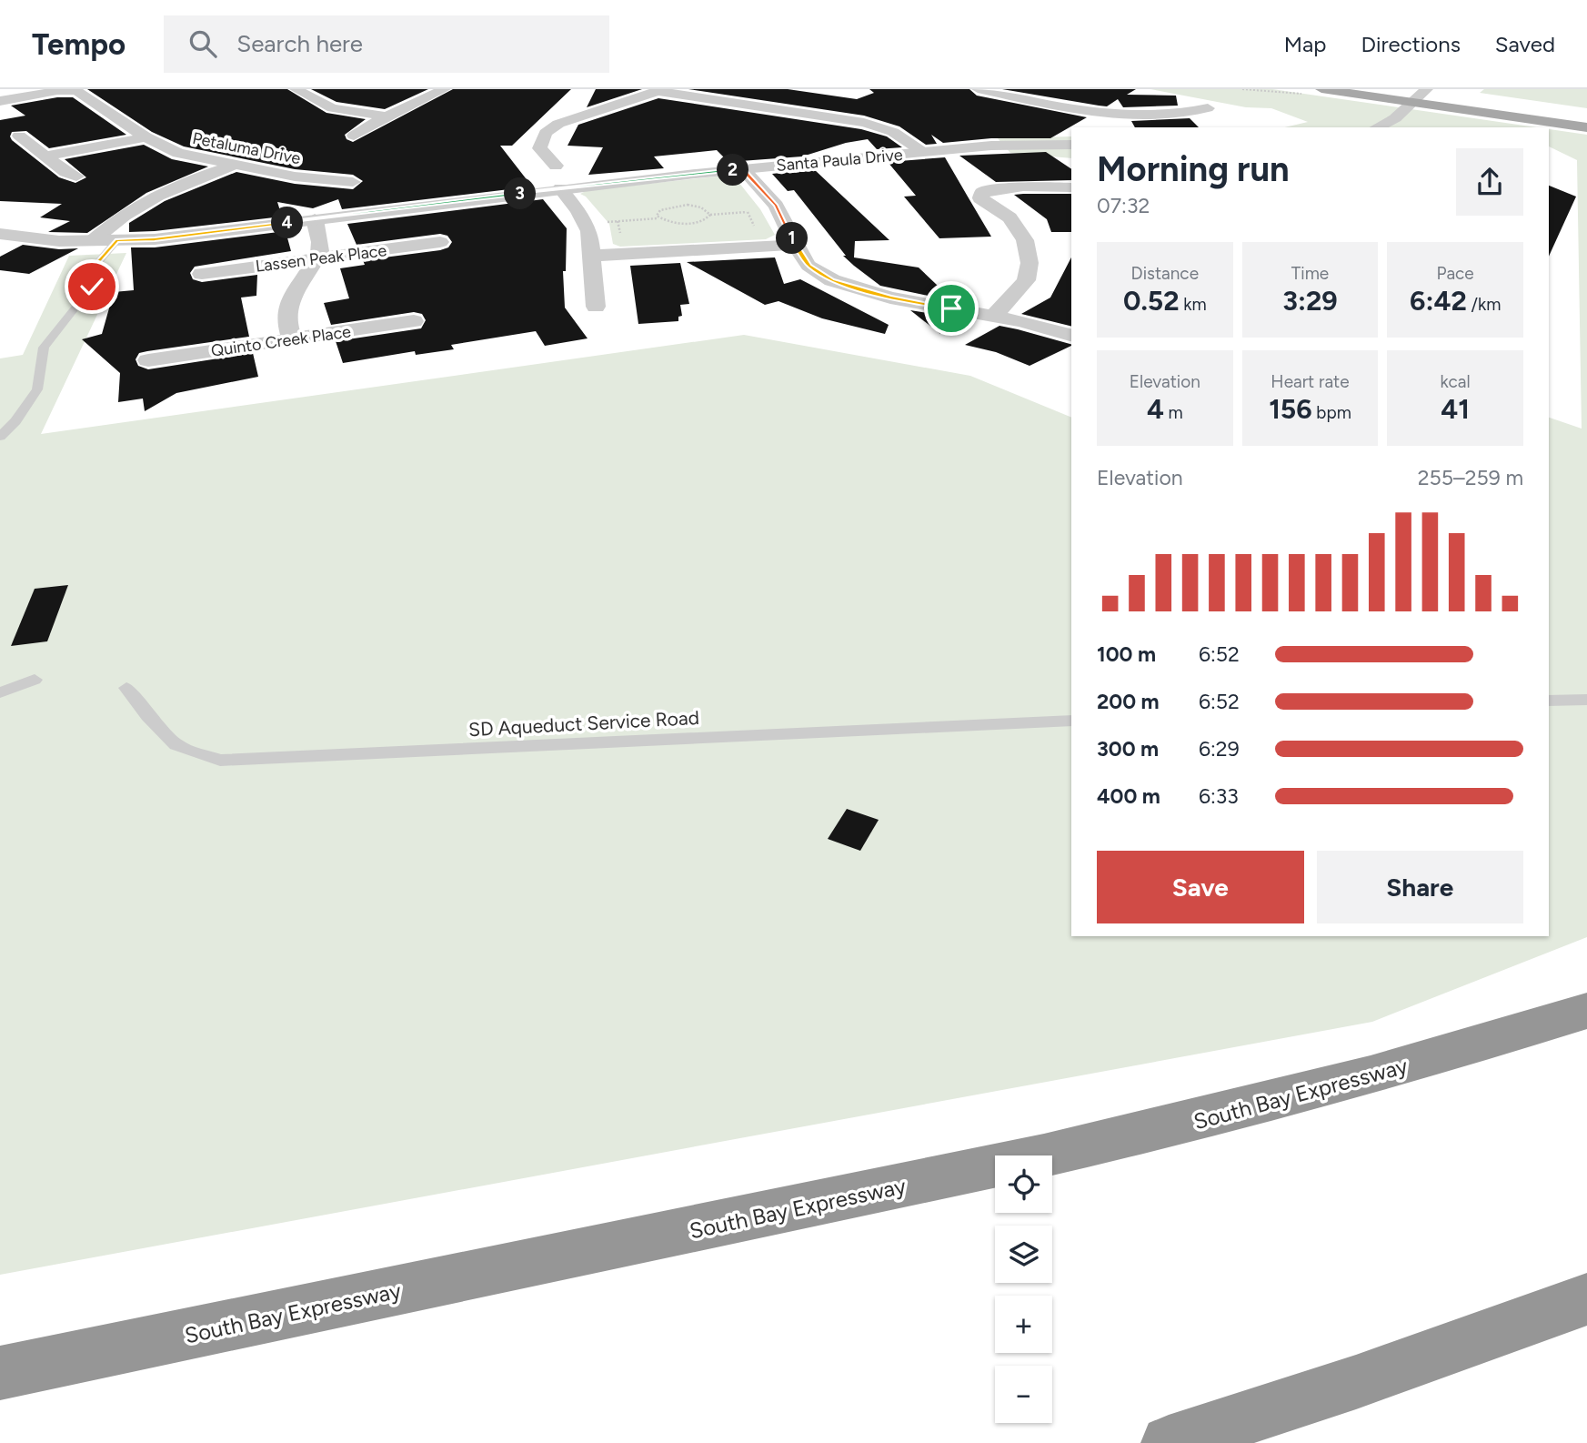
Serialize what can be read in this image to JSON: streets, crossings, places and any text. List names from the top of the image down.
{
  "streets": {
    "highway": ["South Bay Expressway"],
    "street": [
      "Petaluma Drive",
      "Santa Paula Drive",
      "Lassen Peak Place",
      "Quinto Creek Place"
    ],
    "lane": ["SD Aqueduct Service Road"]
  },
  "page": {
    "header": "Tempo",
    "search": "Search here",
    "nav": ["Map", "Directions", "Saved"],
    "heading": ["Morning run", "07:32"],
    "pins": [
      "2",
      "3",
      "4",
      "1"
    ],
    "stats": [
      ["Distance", "0.52 km"],
      ["Time", "3:29"],
      ["Pace", "6:42 /km"],
      ["Elevation", "4 m"],
      ["Heart rate", "156 bpm"],
      ["kcal", "41"]
    ],
    "chart": ["Elevation", "255–259 m"],
    "list": [
      {
        "name": "100 m",
        "note": "6:52"
      },
      {
        "name": "200 m",
        "note": "6:52"
      },
      {
        "name": "300 m",
        "note": "6:29"
      },
      {
        "name": "400 m",
        "note": "6:33"
      }
    ],
    "buttons": ["Save", "Share"],
    "map_buttons": ["+", "−"]
  }
}
